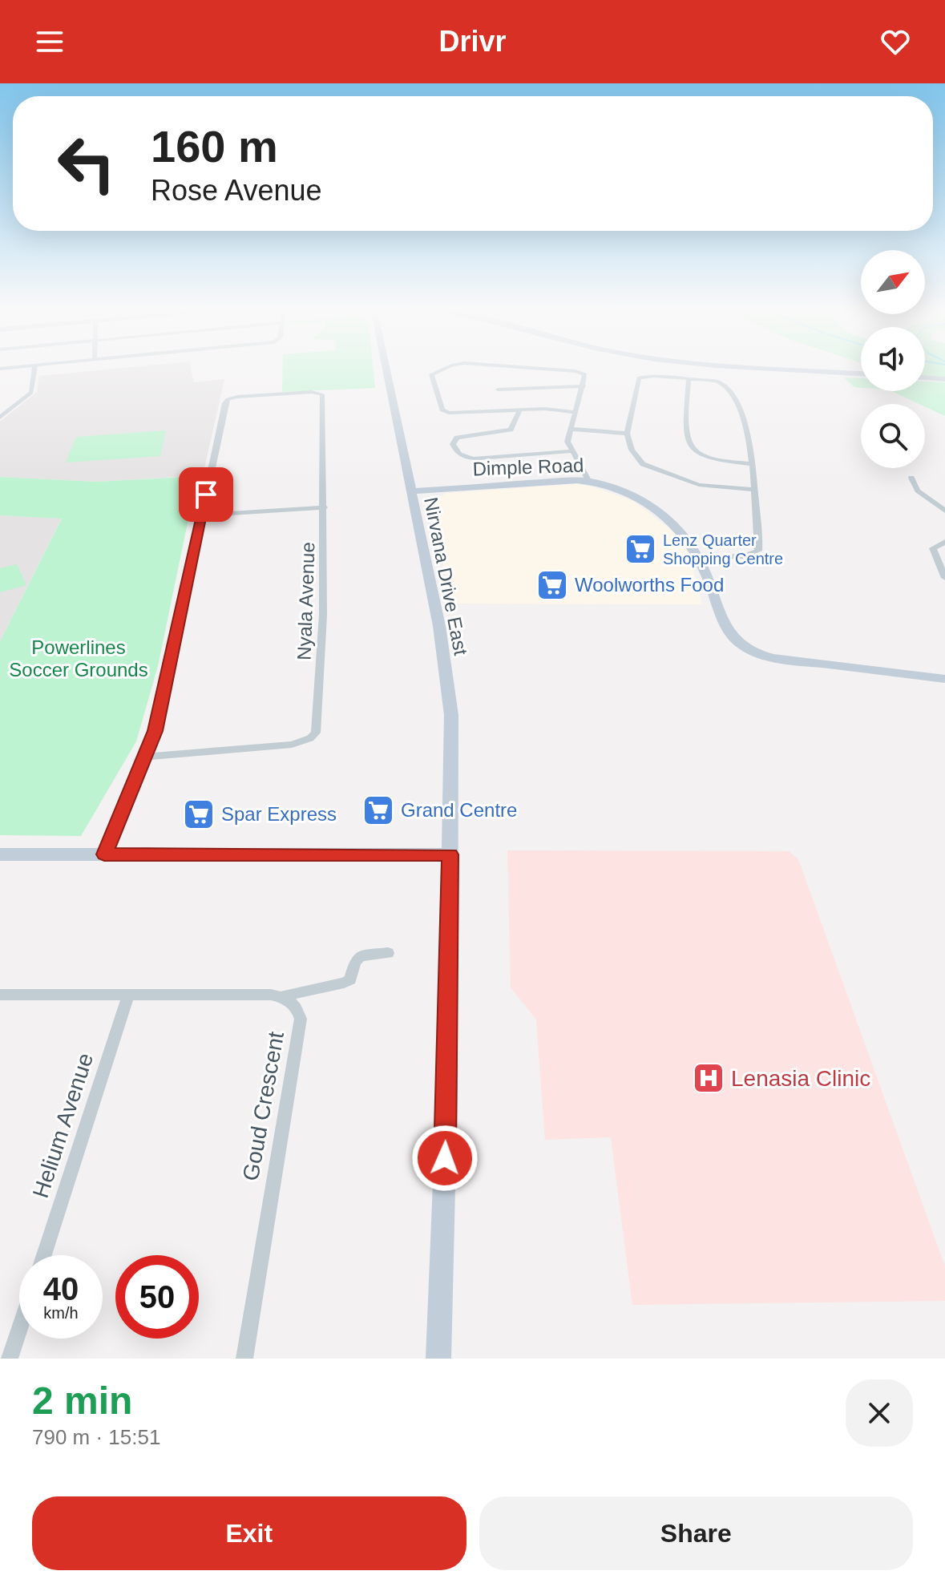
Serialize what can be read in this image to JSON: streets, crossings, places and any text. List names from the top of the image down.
{
  "streets": {
    "main road": ["Dimple Road", "Nirvana Drive East"],
    "street": ["Nyala Avenue", "Goud Crescent", "Helium Avenue"]
  },
  "crossings": [
    ["Dimple Road", "Nirvana Drive East"]
  ],
  "parks": ["Powerlines Soccer Grounds"],
  "places": {
    "supermarket": [
      "Lenz Quarter Shopping Centre",
      "Woolworths Food",
      "Grand Centre",
      "Spar Express"
    ],
    "hospital": ["Lenasia Clinic"]
  },
  "north": "top right",
  "page": {
    "header": "Drivr",
    "turn": ["160 m", "Rose Avenue"],
    "speed": "40 km/h",
    "limit": "50",
    "heading": ["2 min", "790 m · 15:51"],
    "buttons": ["Exit", "Share"]
  }
}
